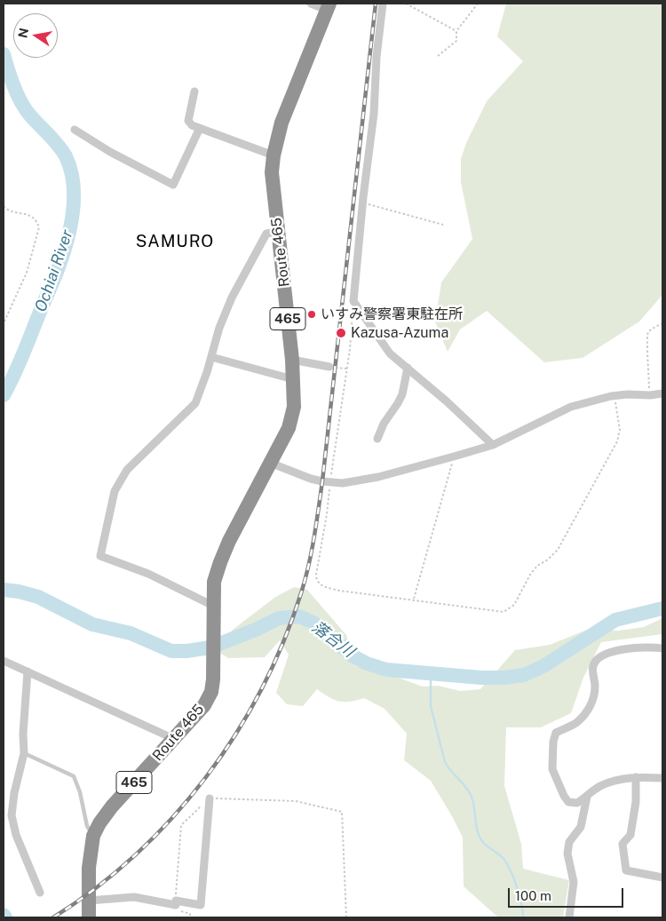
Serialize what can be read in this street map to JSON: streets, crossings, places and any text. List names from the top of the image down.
{
  "streets": {
    "highway": ["Route 465", "465"]
  },
  "districts": ["SAMURO"],
  "water": ["Ochiai River", "落合川"],
  "places": ["いすみ警察署東駐在所", "Kazusa-Azuma"],
  "scale_bar": "100 m",
  "north": "left"
}
